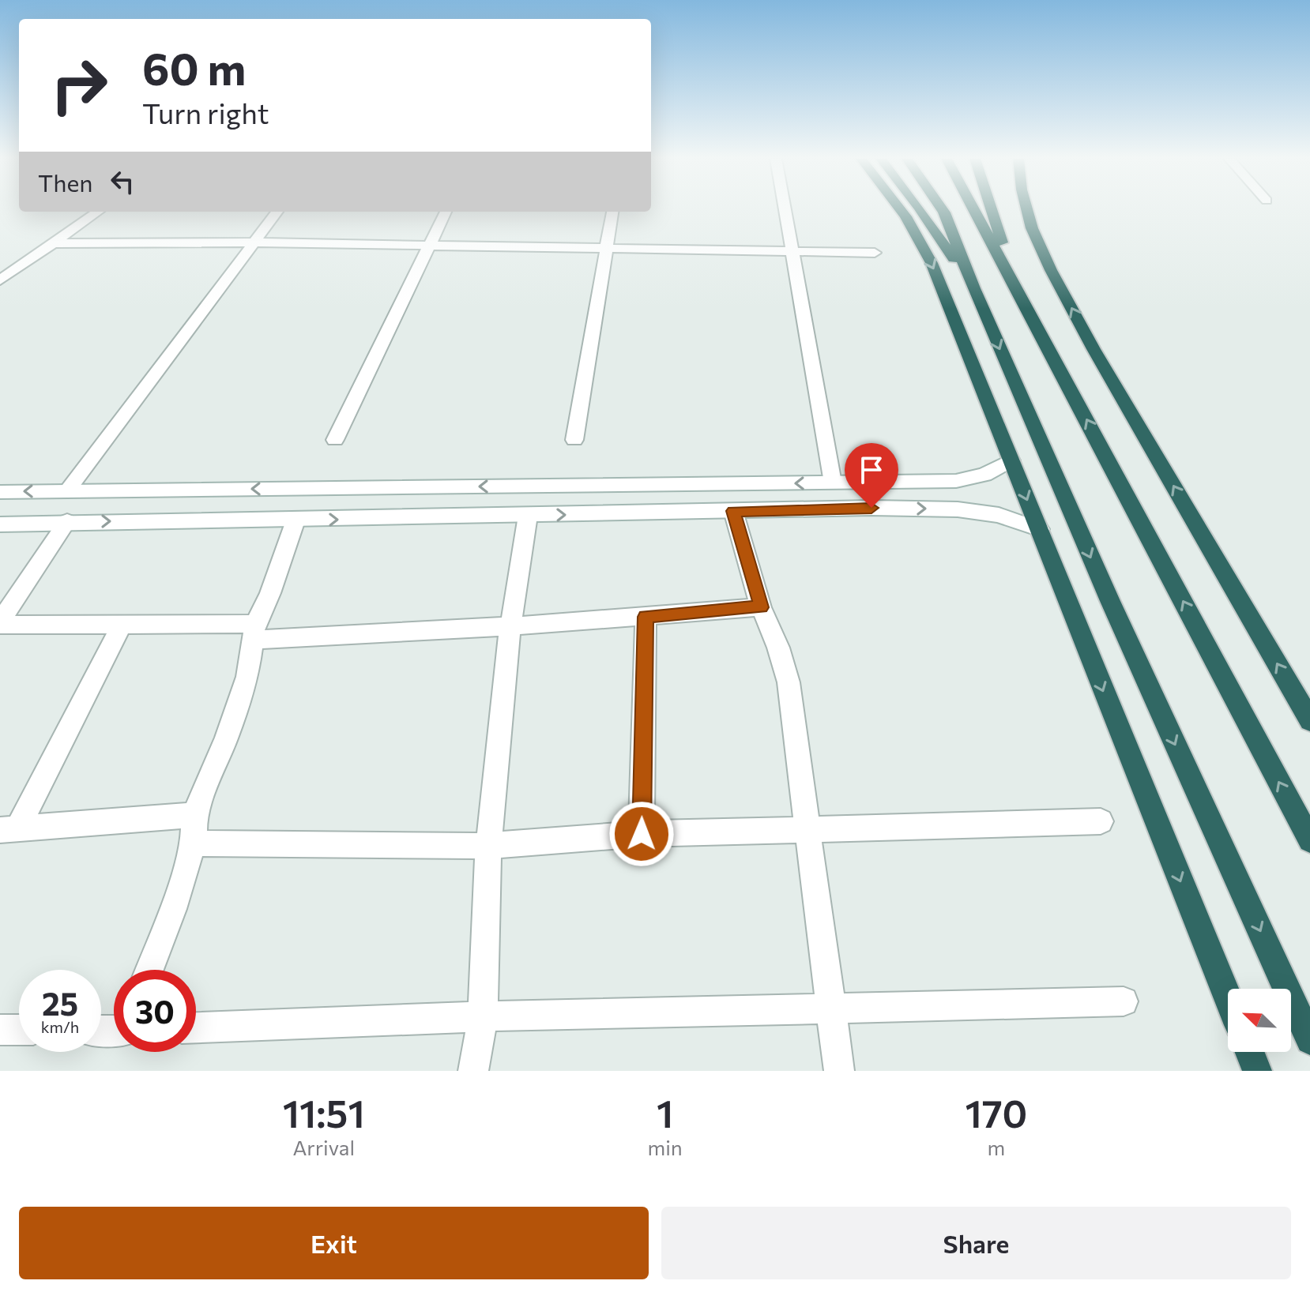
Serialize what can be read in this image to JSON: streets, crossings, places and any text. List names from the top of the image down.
{
  "north": "top left",
  "page": {
    "turn": ["60 m", "Turn right"],
    "then": "Then",
    "speed": "25 km/h",
    "limit": "30",
    "eta": [
      "11:51",
      "Arrival",
      "1",
      "min",
      "170",
      "m"
    ],
    "buttons": ["Exit", "Share"]
  }
}
